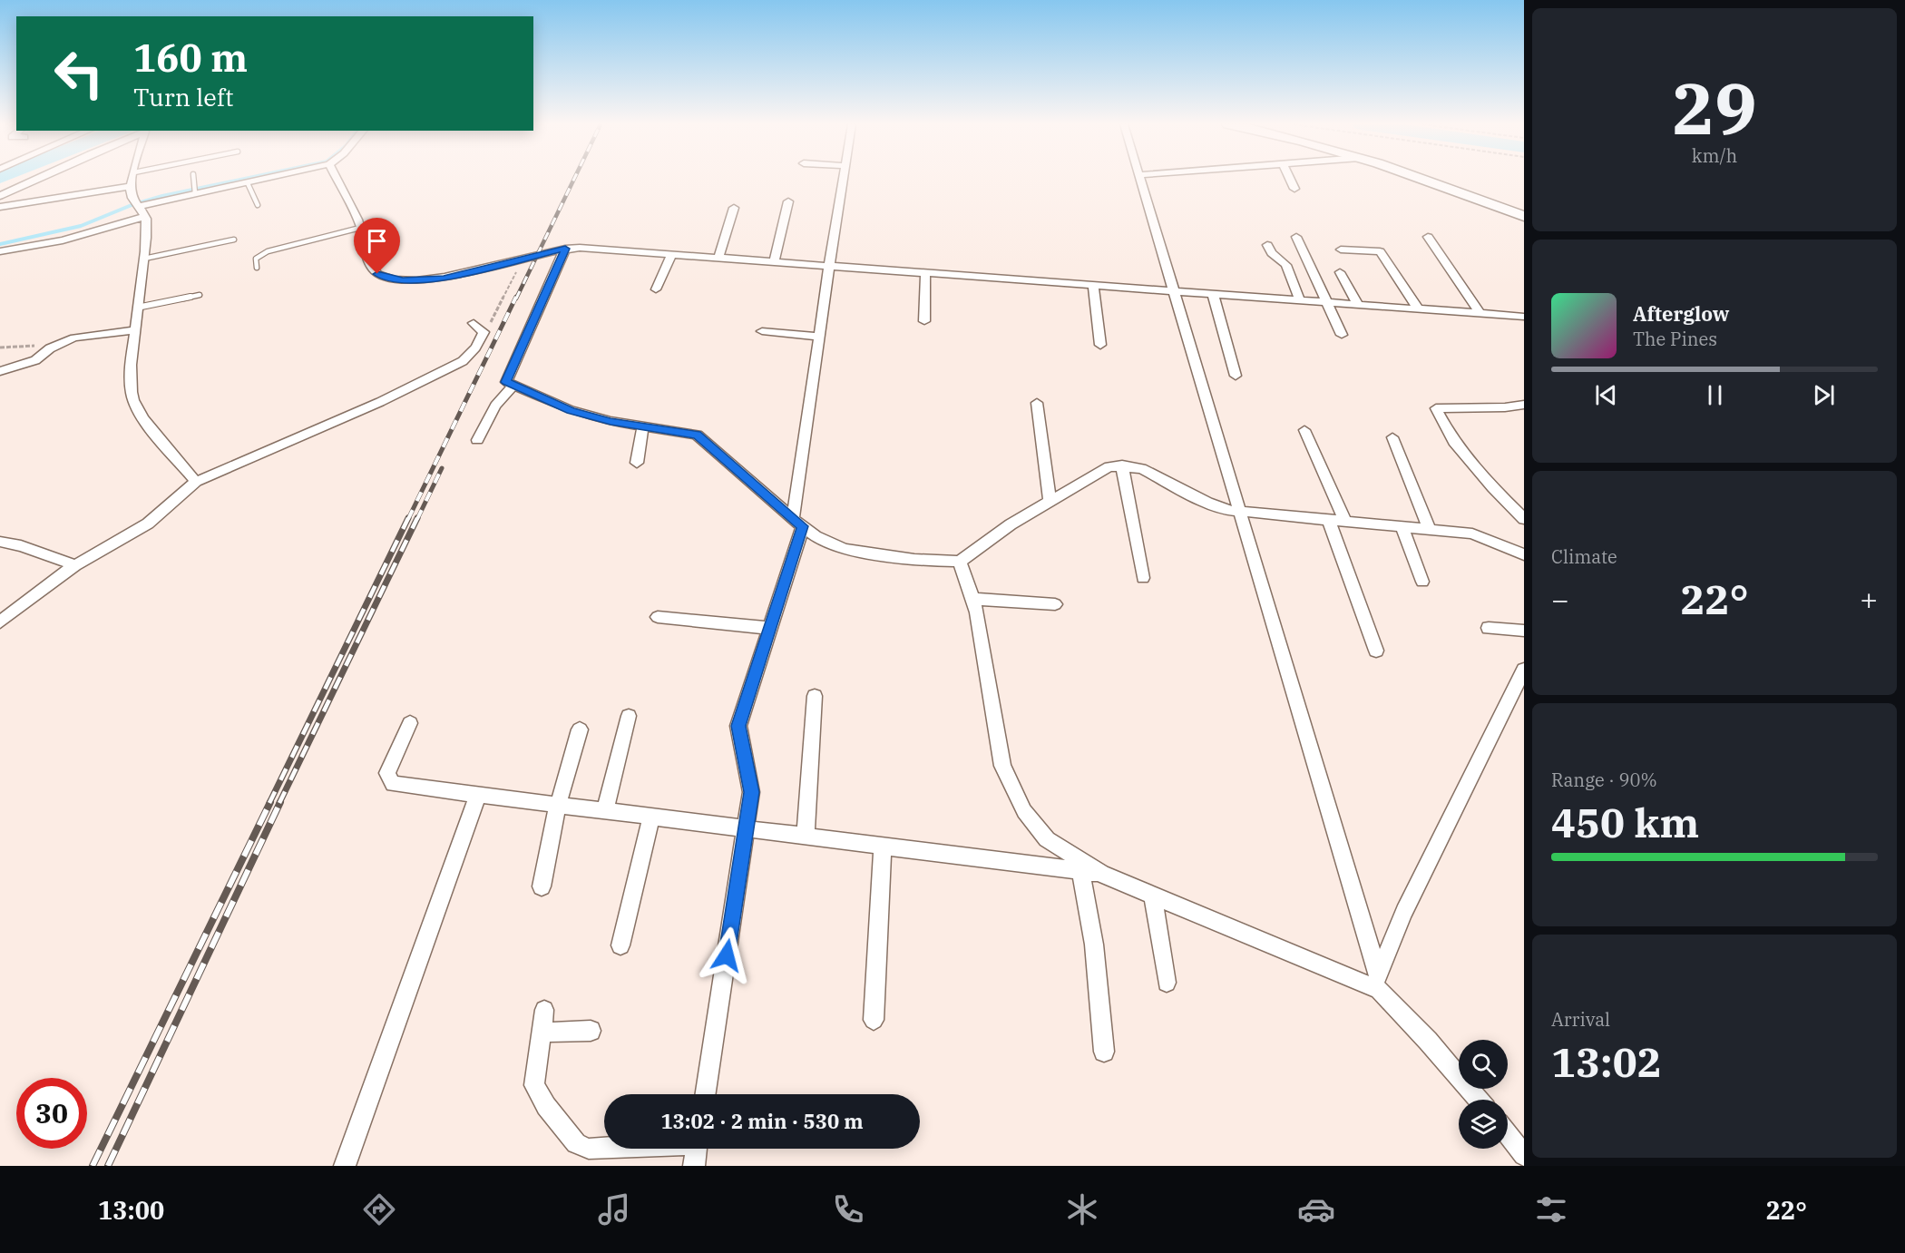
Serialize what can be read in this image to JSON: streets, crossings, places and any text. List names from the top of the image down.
{
  "page": {
    "tile": [
      ["29", "km/h"],
      "Climate",
      ["Range · 90%", "450 km"],
      ["Arrival", "13:02"]
    ],
    "turn": ["160 m", "Turn left"],
    "song": ["Afterglow", "The Pines"],
    "heat": ["−", "22°", "+"],
    "limit": "30",
    "trip": "13:02 · 2 min · 530 m",
    "tabs": ["13:00", "22°"]
  }
}
